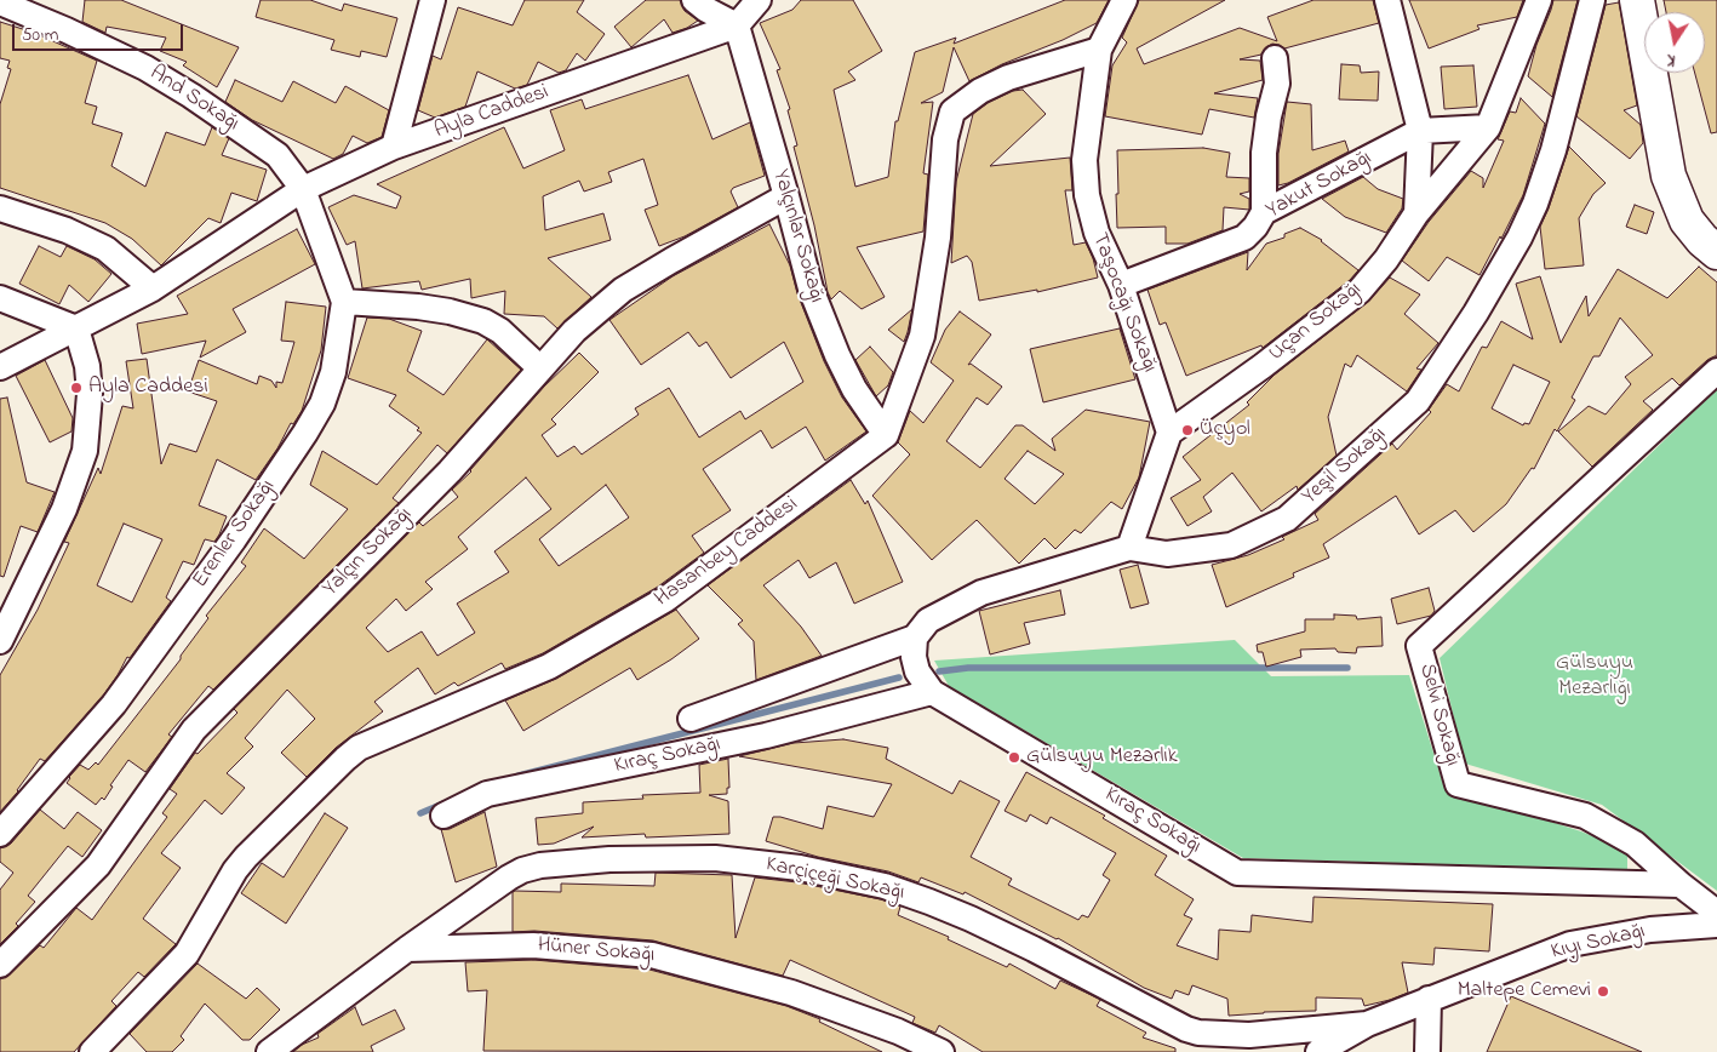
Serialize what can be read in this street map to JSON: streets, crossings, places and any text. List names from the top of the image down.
{
  "streets": {
    "street": [
      "And Sokağı",
      "Ayla Caddesi",
      "Yakut Sokağı",
      "Yalçınlar Sokağı",
      "Taşocağı Sokağı",
      "Uçan Sokağı",
      "Yeşil Sokağı",
      "Erenler Sokağı",
      "Yalçın Sokağı",
      "Hasanbey Caddesi",
      "Selvi Sokağı",
      "Kıraç Sokağı",
      "Karçiçeği Sokağı",
      "Kıyı Sokağı",
      "Hüner Sokağı"
    ]
  },
  "crossings": [
    ["And Sokağı", "Ayla Caddesi"],
    ["And Sokağı", "Erenler Sokağı"],
    ["Ayla Caddesi", "Yalçınlar Sokağı"],
    ["Ayla Caddesi", "Erenler Sokağı"],
    ["Yakut Sokağı", "Taşocağı Sokağı"],
    ["Yalçınlar Sokağı", "Yalçın Sokağı"],
    ["Yalçınlar Sokağı", "Hasanbey Caddesi"],
    ["Taşocağı Sokağı", "Uçan Sokağı"],
    ["Selvi Sokağı", "Kıraç Sokağı"],
    ["Karçiçeği Sokağı", "Kıyı Sokağı"],
    ["Karçiçeği Sokağı", "Hüner Sokağı"]
  ],
  "parks": ["Gülsuyu Mezarlığı"],
  "places": [
    "Ayla Caddesi",
    "Üçyol",
    "Gülsuyu Mezarlık",
    "Maltepe Cemevi"
  ],
  "scale_bar": "50 m",
  "north": "bottom"
}
